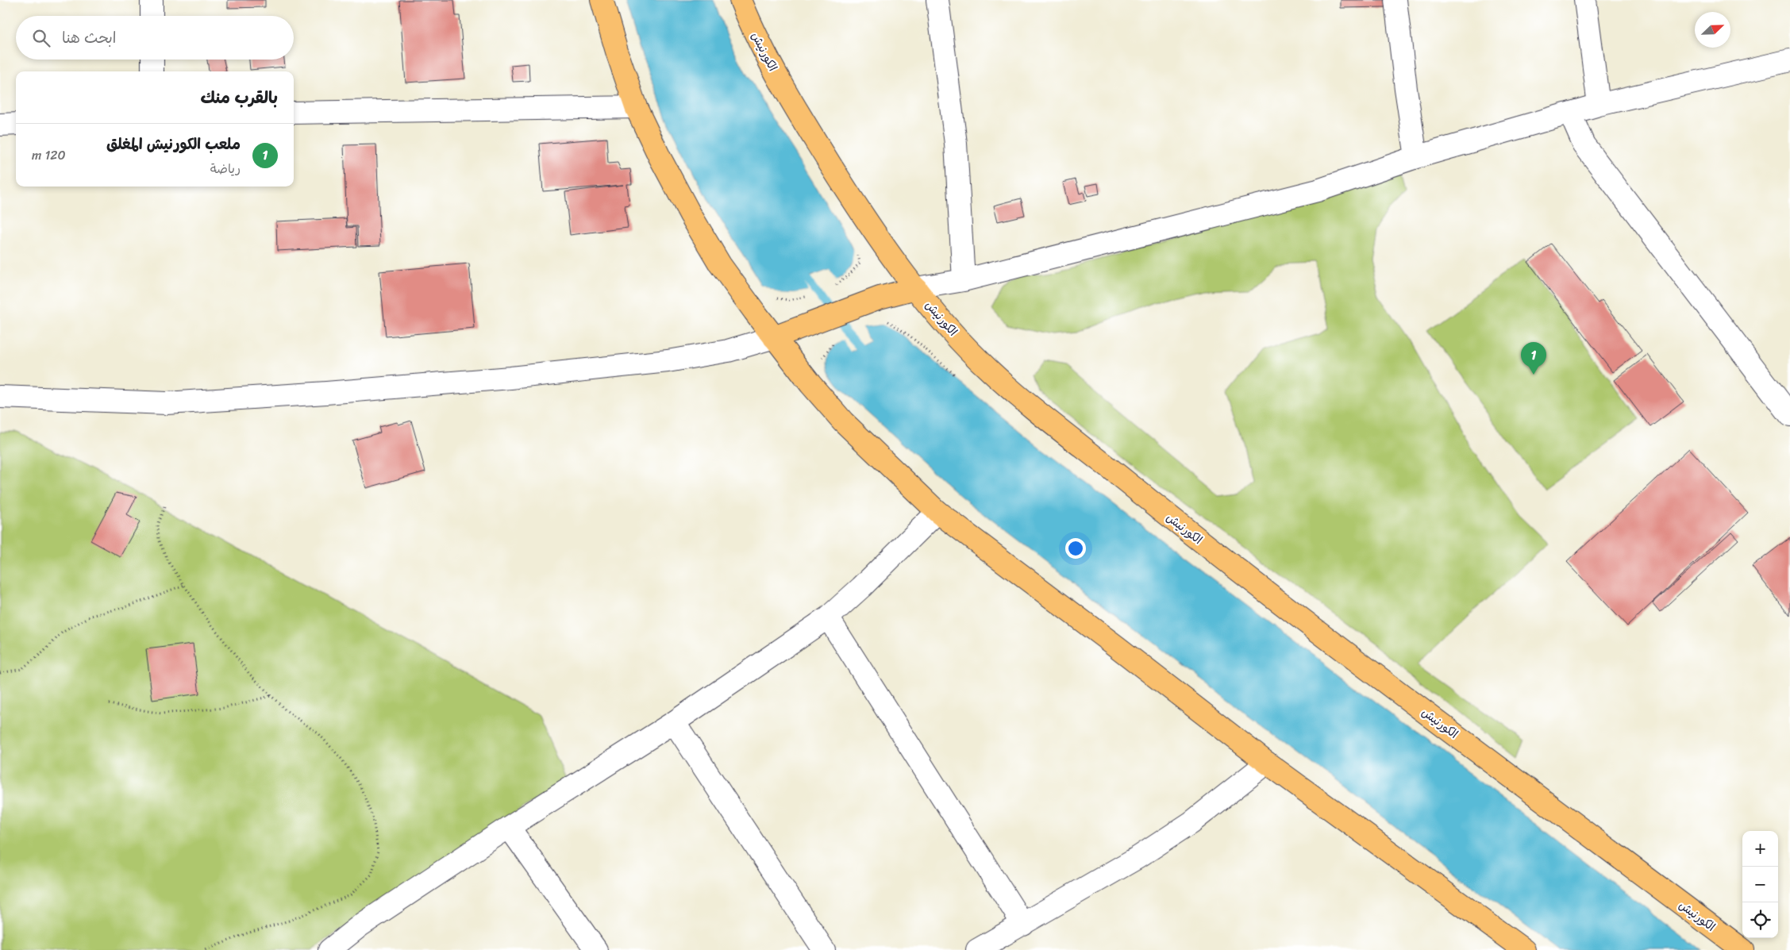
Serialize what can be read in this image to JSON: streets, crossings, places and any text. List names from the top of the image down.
{
  "streets": {
    "main road": ["الكورنيش"]
  },
  "north": "top right",
  "page": {
    "search": "ابحث هنا",
    "heading": "بالقرب منك",
    "list": [
      {
        "mark": "1",
        "name": "ملعب الكورنيش المغلق",
        "note": "رياضة",
        "value": "120 m"
      }
    ],
    "pins": "1",
    "map_buttons": ["+", "−"]
  }
}
